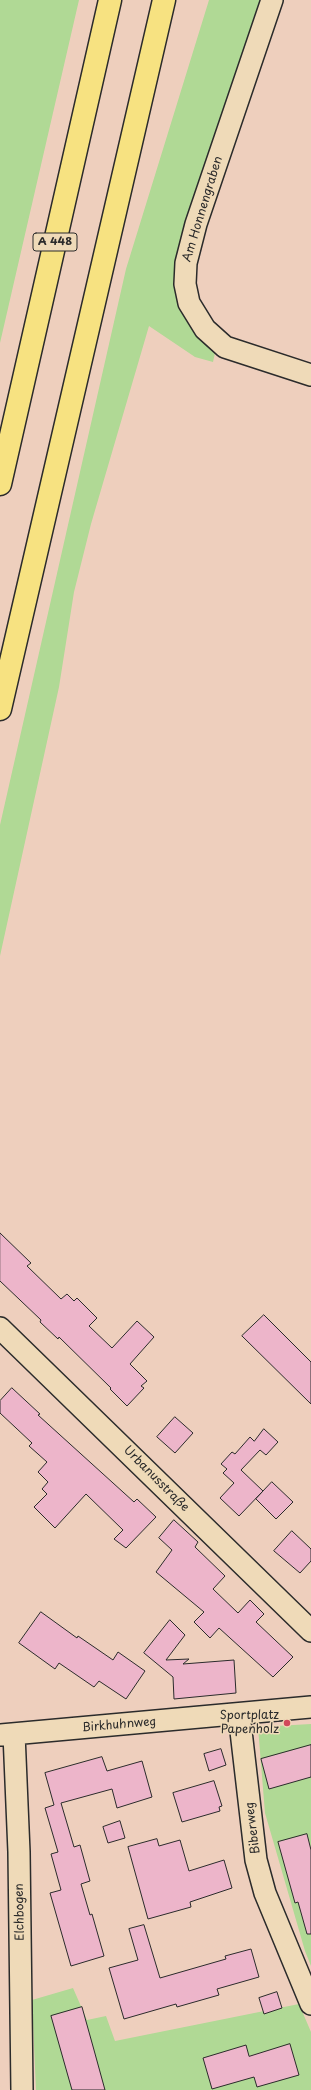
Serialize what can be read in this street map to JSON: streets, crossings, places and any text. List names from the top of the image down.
{
  "streets": {
    "highway": ["A 448"],
    "street": [
      "Am Honnengraben",
      "Urbanusstraße",
      "Birkhuhnweg",
      "Biberweg",
      "Elchbogen"
    ]
  },
  "crossings": [
    ["Birkhuhnweg", "Biberweg"],
    ["Birkhuhnweg", "Elchbogen"]
  ],
  "places": ["Sportplatz Papenholz"]
}
